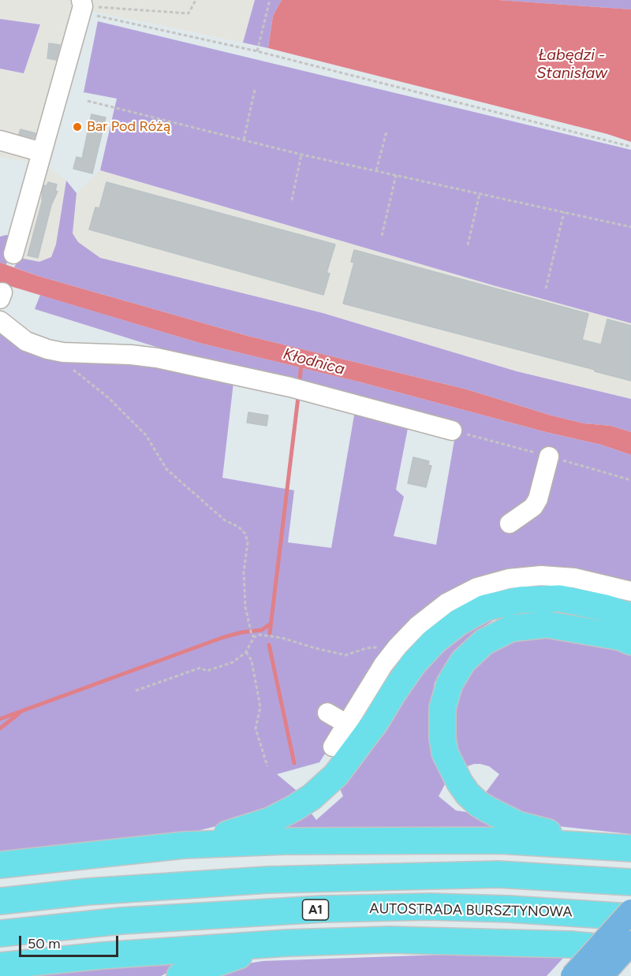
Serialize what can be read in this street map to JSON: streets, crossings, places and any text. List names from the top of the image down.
{
  "streets": {
    "highway": ["A1", "AUTOSTRADA BURSZTYNOWA"]
  },
  "water": ["Łabędzi - Stanisław", "Kłodnica"],
  "places": ["Bar Pod Różą"],
  "scale_bar": "50 m"
}
